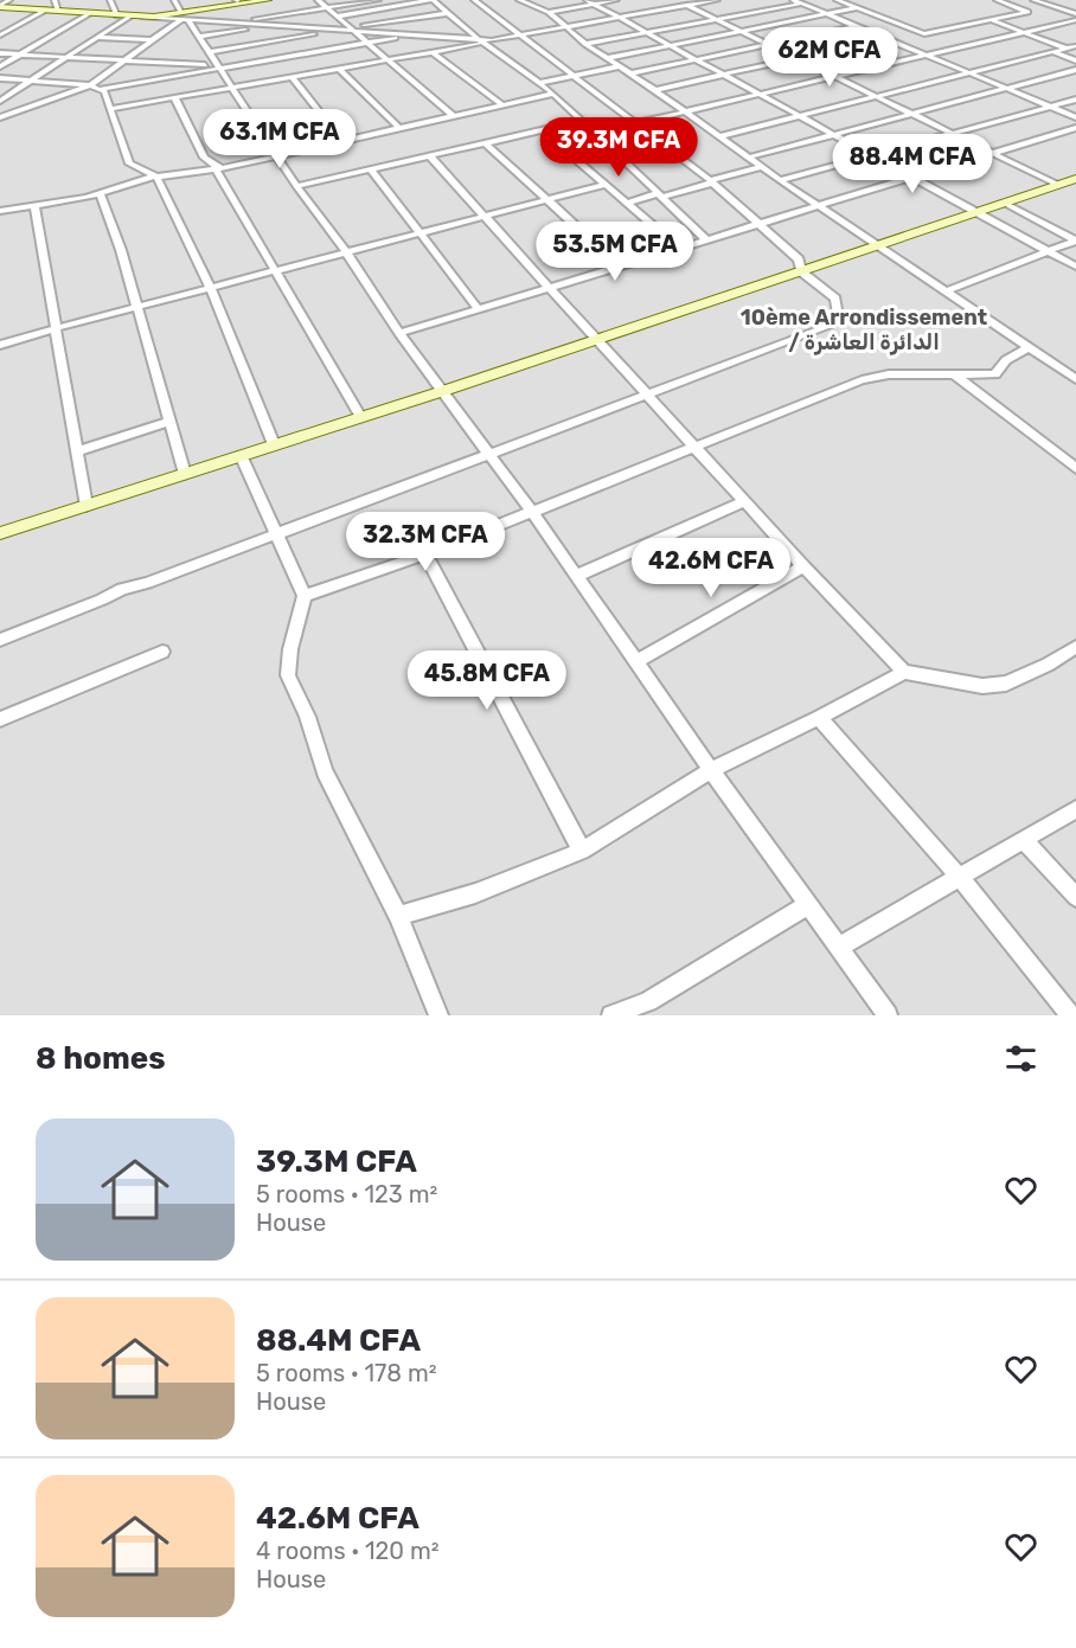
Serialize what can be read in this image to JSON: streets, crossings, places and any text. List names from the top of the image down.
{
  "districts": ["10ème Arrondissement / الدائرة العاشرة"],
  "page": {
    "price": [
      "62M CFA",
      "63.1M CFA",
      "39.3M CFA",
      "88.4M CFA",
      "53.5M CFA",
      "32.3M CFA",
      "42.6M CFA",
      "45.8M CFA"
    ],
    "heading": "8 homes",
    "list": [
      {
        "name": "39.3M CFA",
        "note": "5 rooms · 123 m² · House"
      },
      {
        "name": "88.4M CFA",
        "note": "5 rooms · 178 m² · House"
      },
      {
        "name": "42.6M CFA",
        "note": "4 rooms · 120 m² · House"
      }
    ]
  }
}
